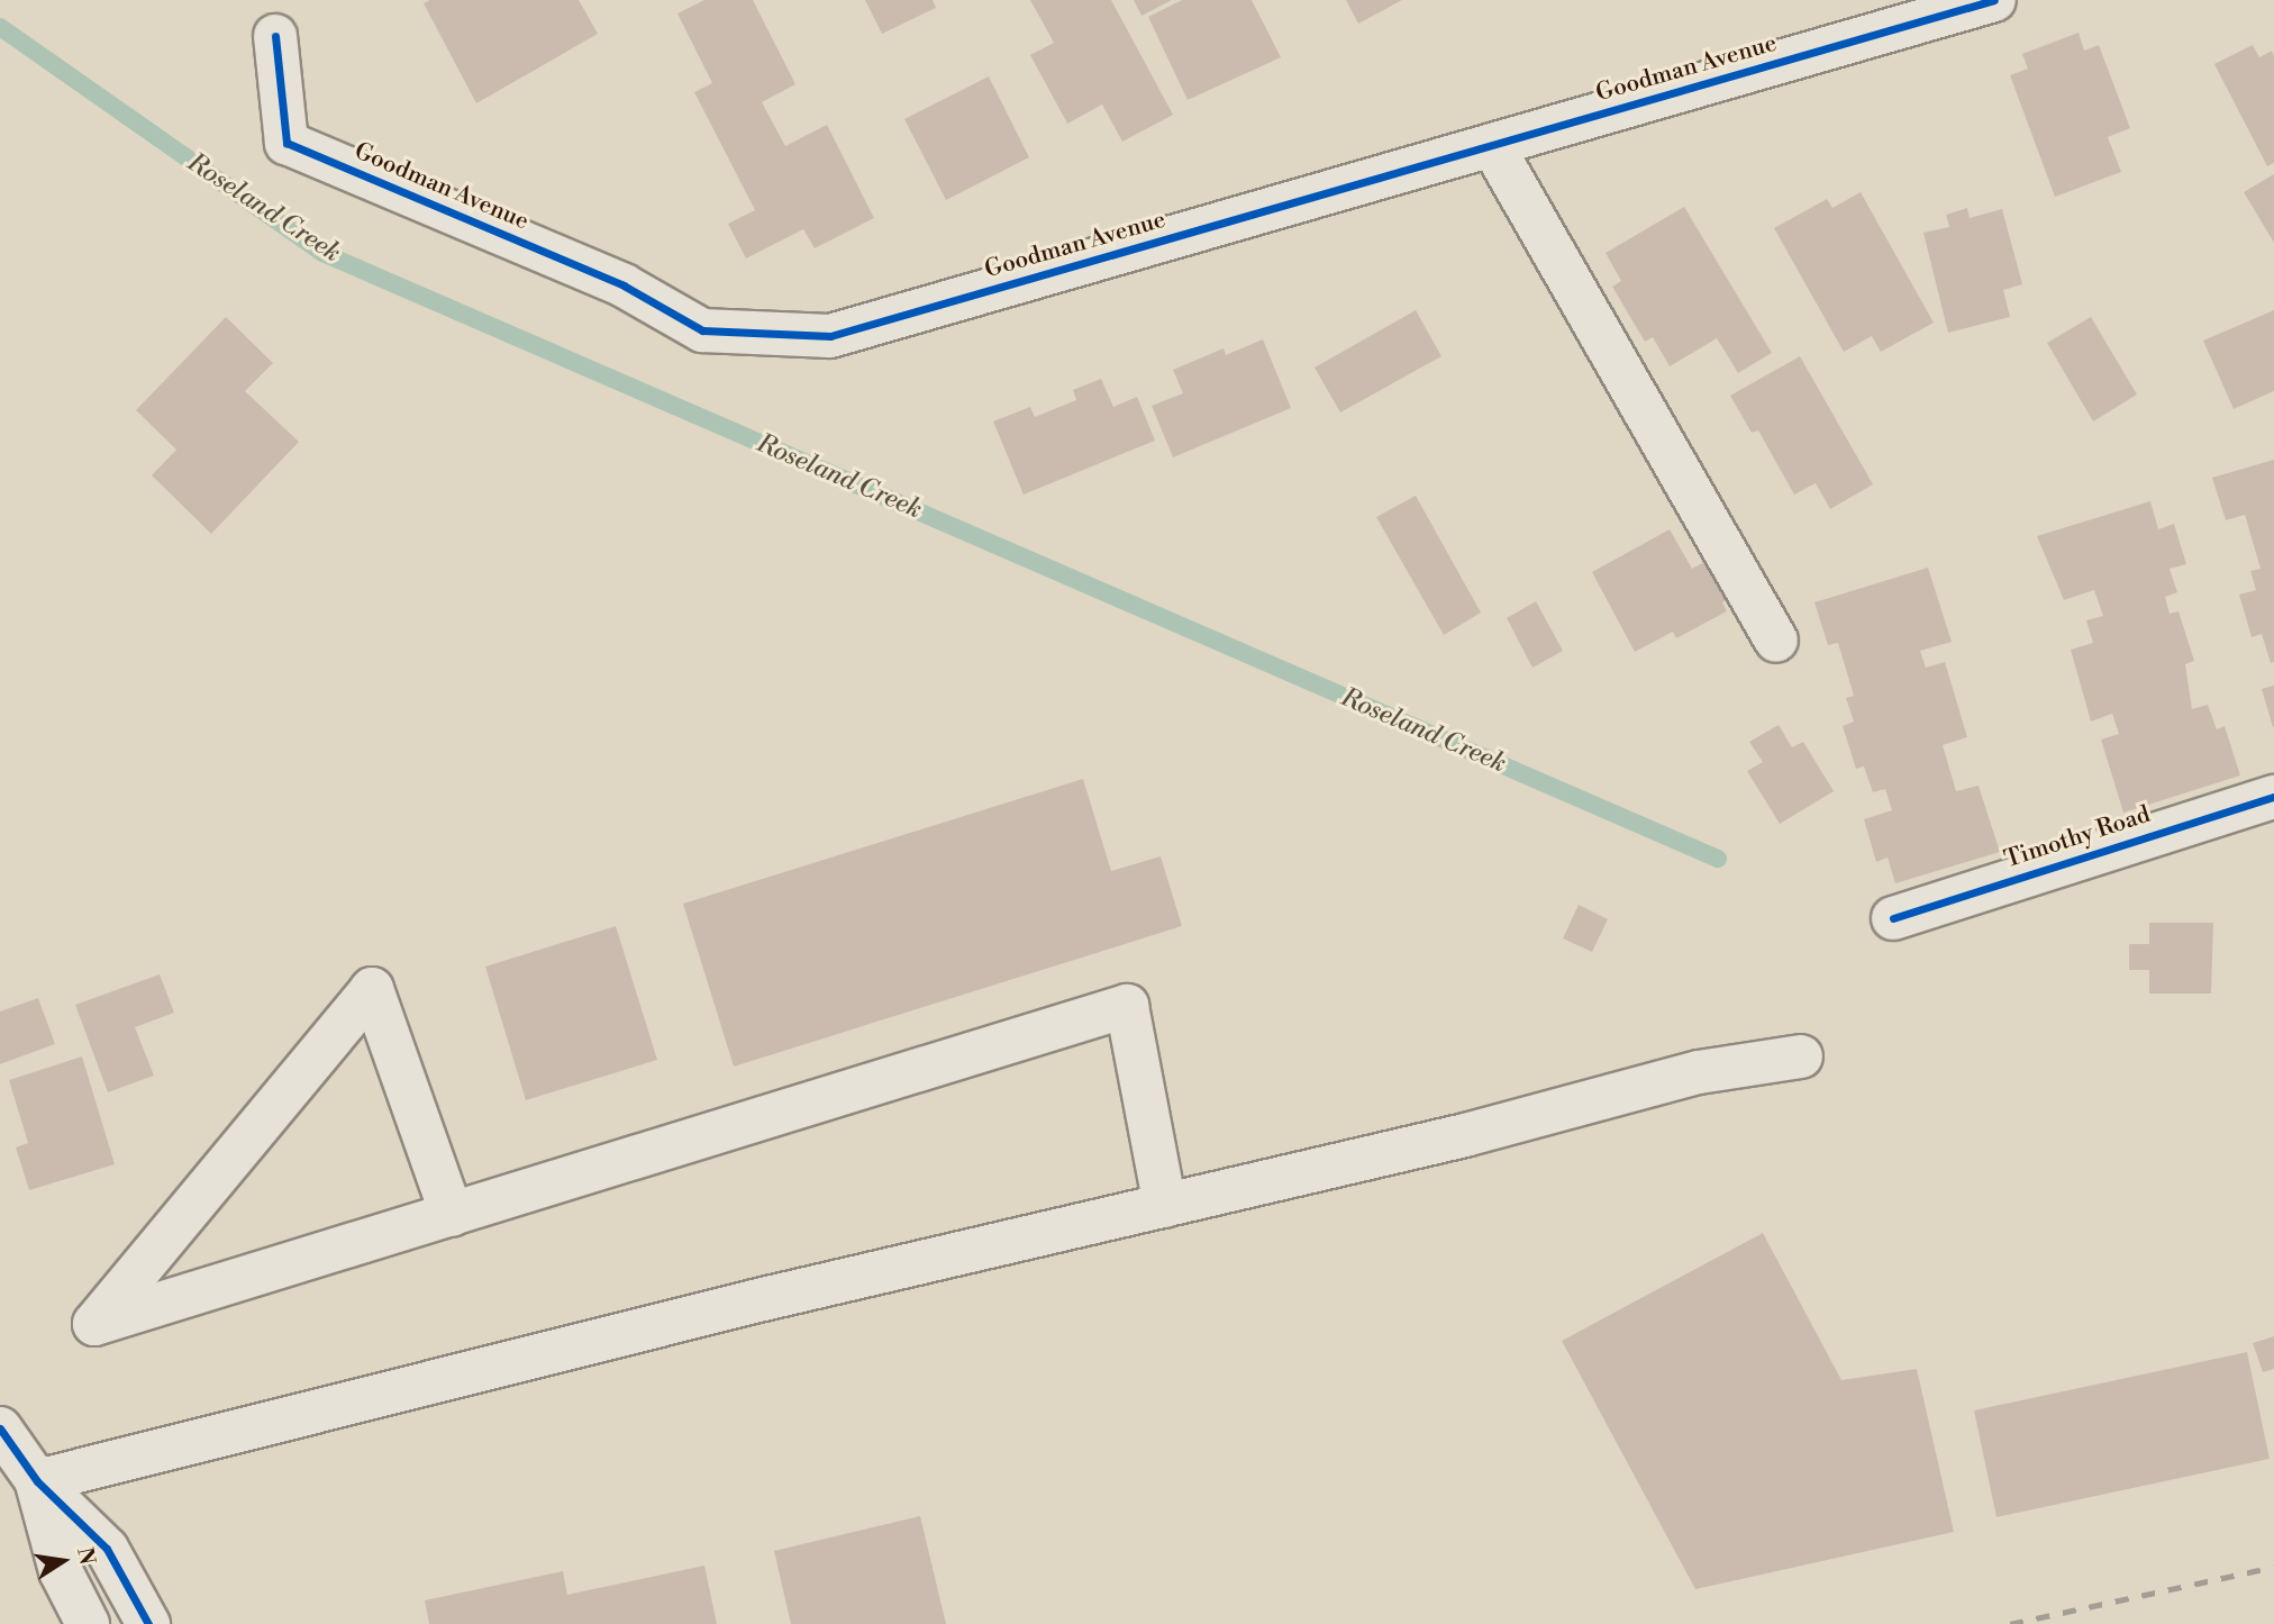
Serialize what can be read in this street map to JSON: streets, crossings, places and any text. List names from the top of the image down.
{
  "streets": {
    "street": ["Goodman Avenue", "Timothy Road"]
  },
  "water": ["Roseland Creek"],
  "north": "right"
}
